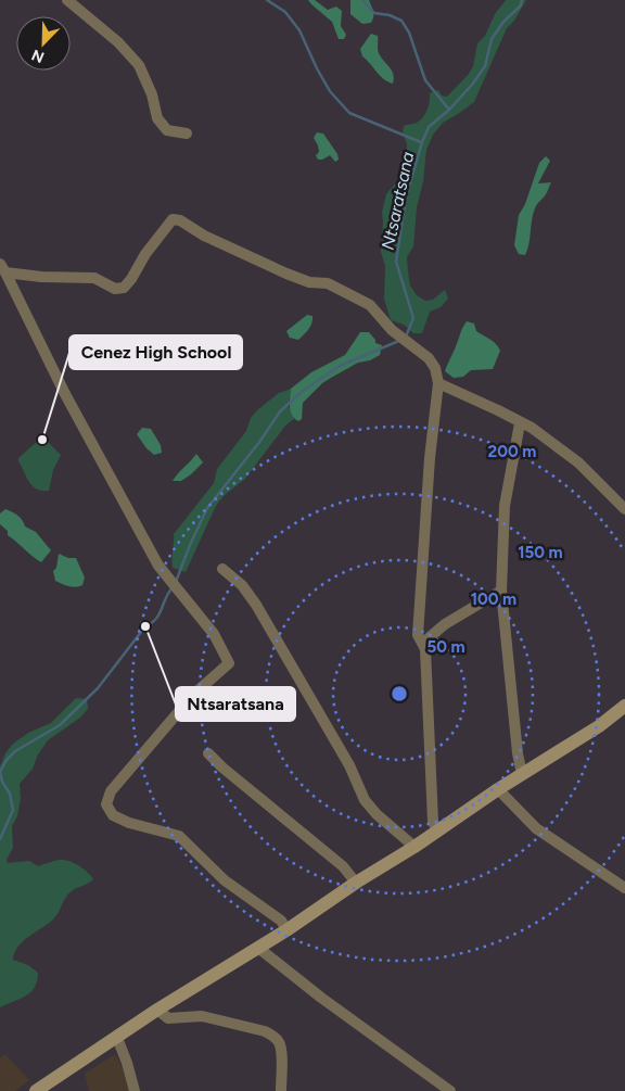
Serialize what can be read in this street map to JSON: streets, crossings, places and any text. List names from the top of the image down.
{
  "water": ["Ntsaratsana"],
  "places": ["Cenez High School", "Ntsaratsana"],
  "north": "bottom left",
  "rings": [
    "200 m",
    "150 m",
    "100 m",
    "50 m"
  ]
}
